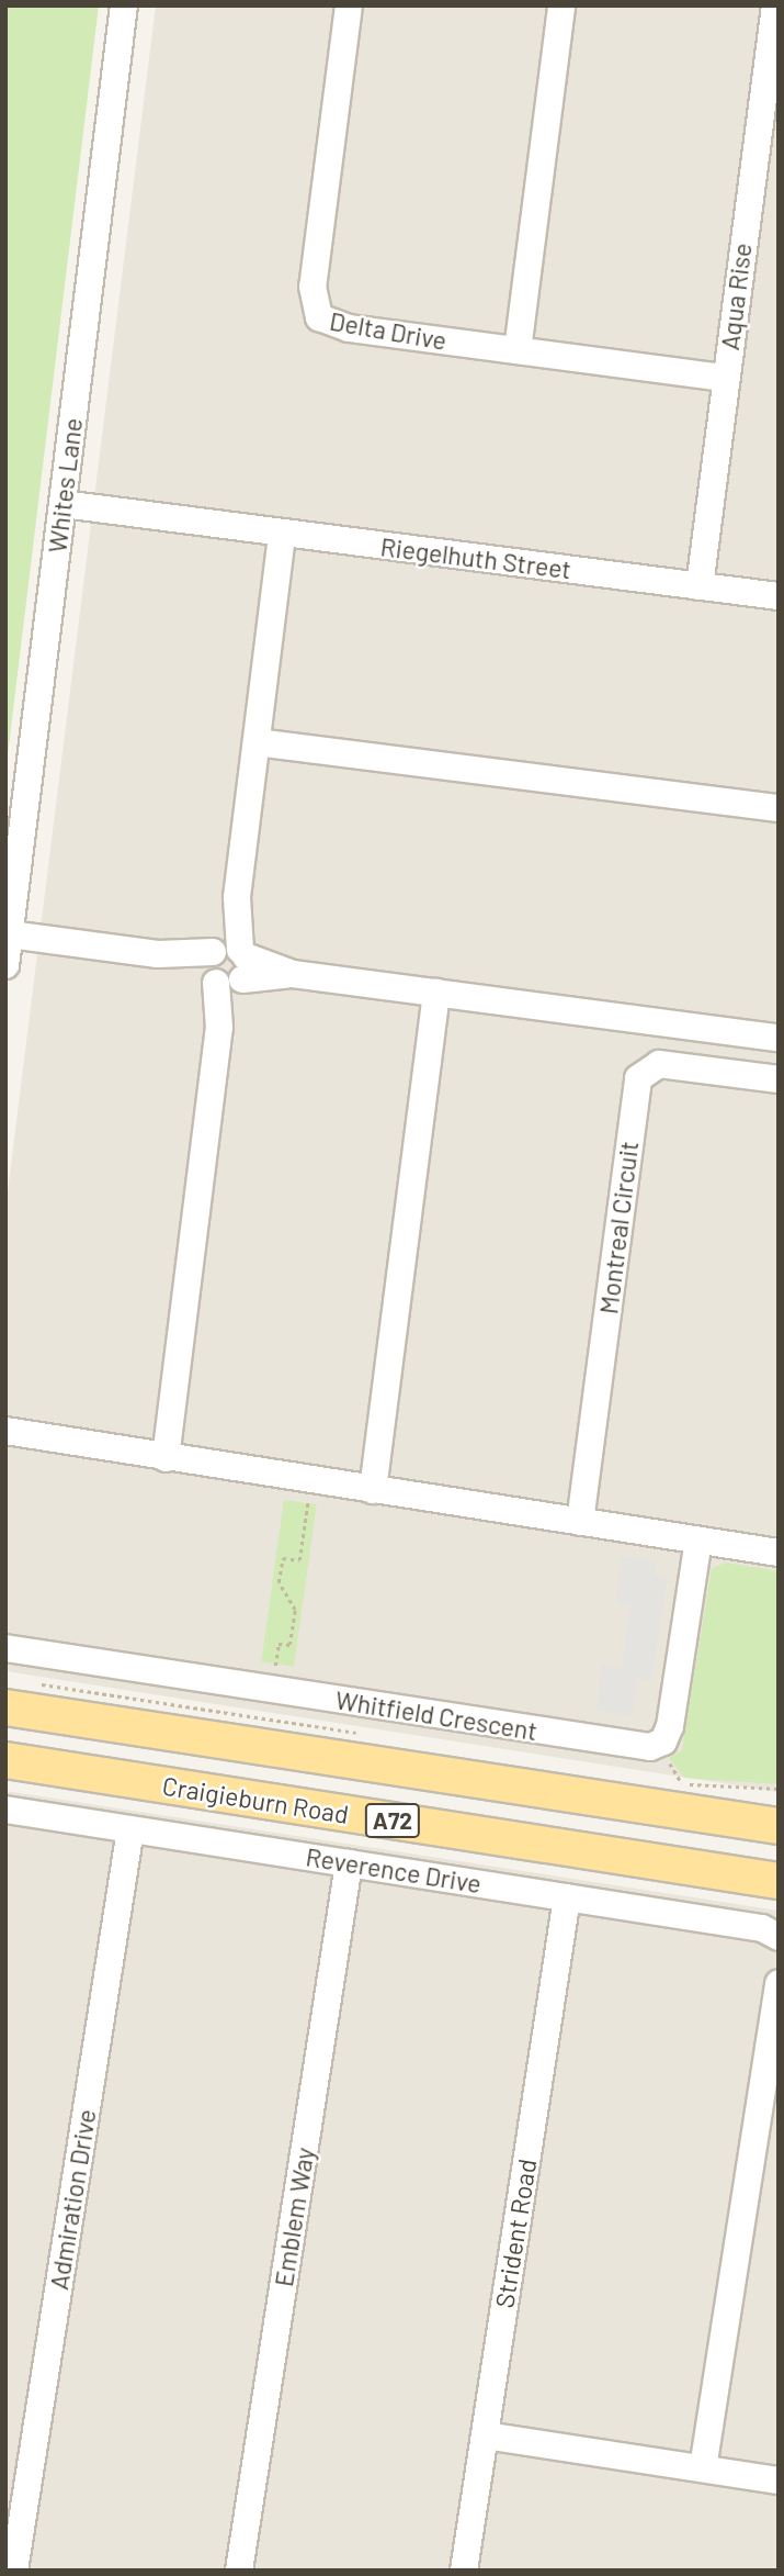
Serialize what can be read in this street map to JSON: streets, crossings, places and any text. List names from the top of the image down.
{
  "streets": {
    "main road": ["Craigieburn Road", "A72"],
    "street": [
      "Aqua Rise",
      "Delta Drive",
      "Whites Lane",
      "Riegelhuth Street",
      "Montreal Circuit",
      "Whitfield Crescent",
      "Reverence Drive",
      "Admiration Drive",
      "Emblem Way",
      "Strident Road"
    ]
  },
  "crossings": [
    ["Aqua Rise", "Delta Drive"],
    ["Aqua Rise", "Riegelhuth Street"],
    ["Whites Lane", "Riegelhuth Street"],
    ["Reverence Drive", "Admiration Drive"],
    ["Reverence Drive", "Emblem Way"],
    ["Reverence Drive", "Strident Road"]
  ]
}
